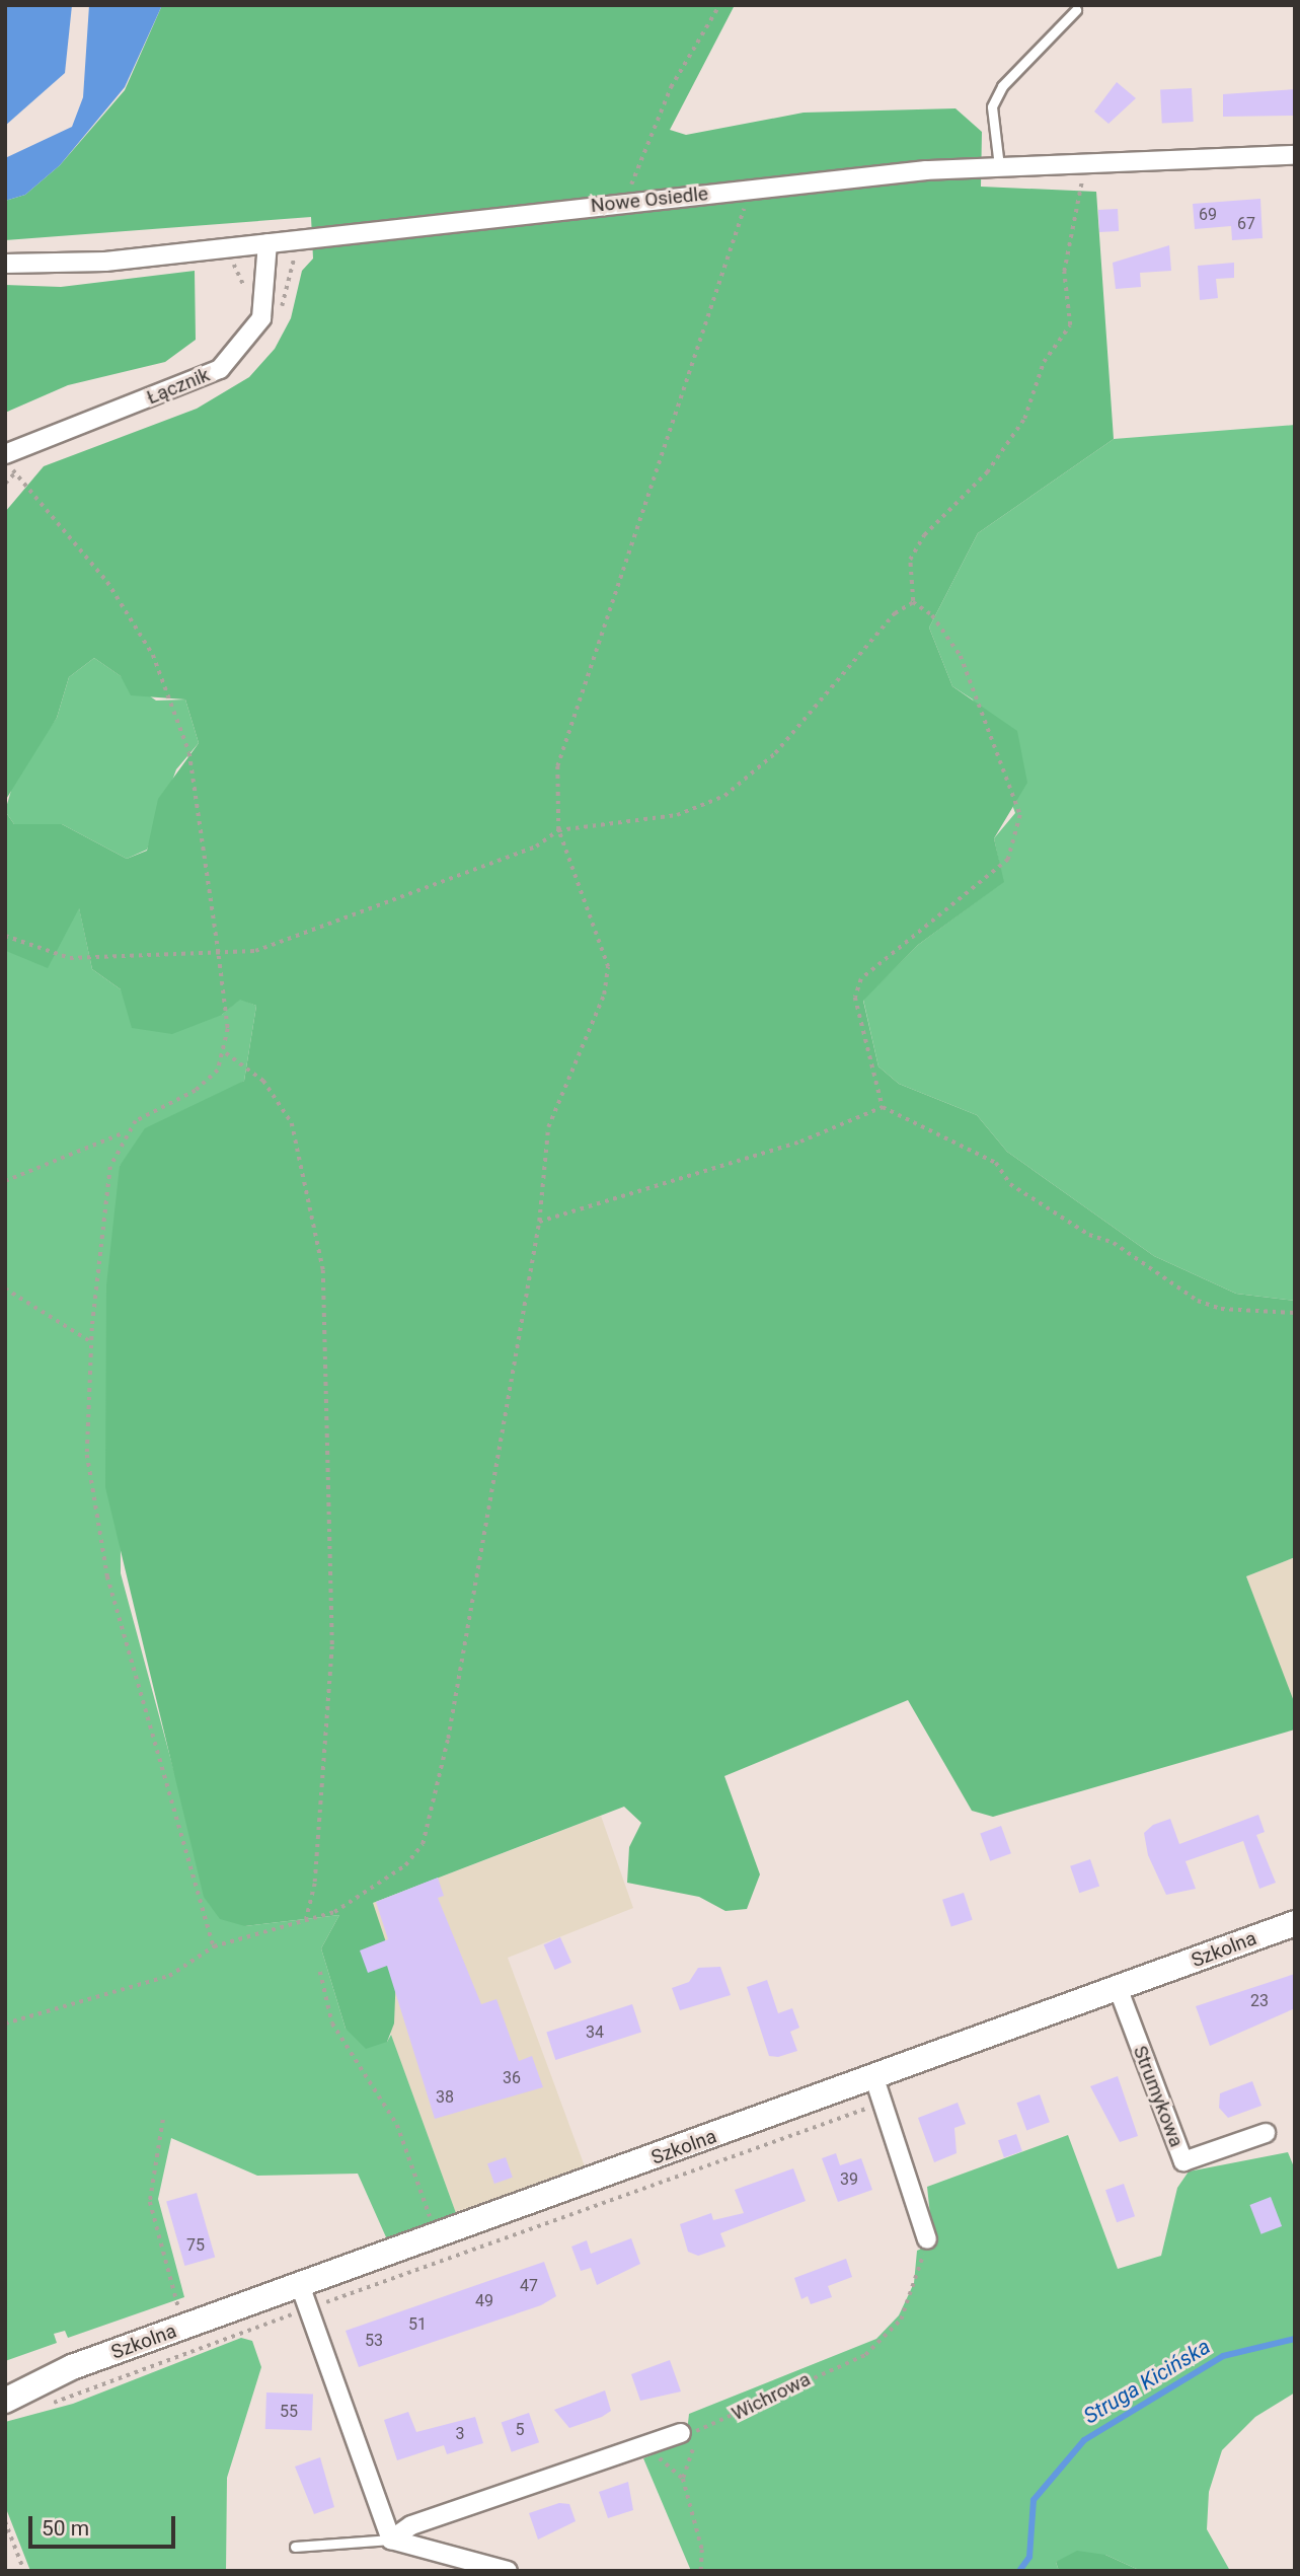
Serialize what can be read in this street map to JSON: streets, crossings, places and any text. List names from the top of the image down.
{
  "streets": {
    "street": [
      "Nowe Osiedle",
      "Łącznik",
      "Szkolna",
      "Strumykowa"
    ],
    "path": ["Wichrowa"]
  },
  "crossings": [
    ["Nowe Osiedle", "Łącznik"],
    ["Szkolna", "Strumykowa"]
  ],
  "water": ["Struga Kicińska"],
  "house_numbers": [
    "69",
    "67",
    "23",
    "34",
    "36",
    "38",
    "39",
    "75",
    "47",
    "49",
    "51",
    "53",
    "55",
    "5",
    "3"
  ],
  "scale_bar": "50 m"
}
